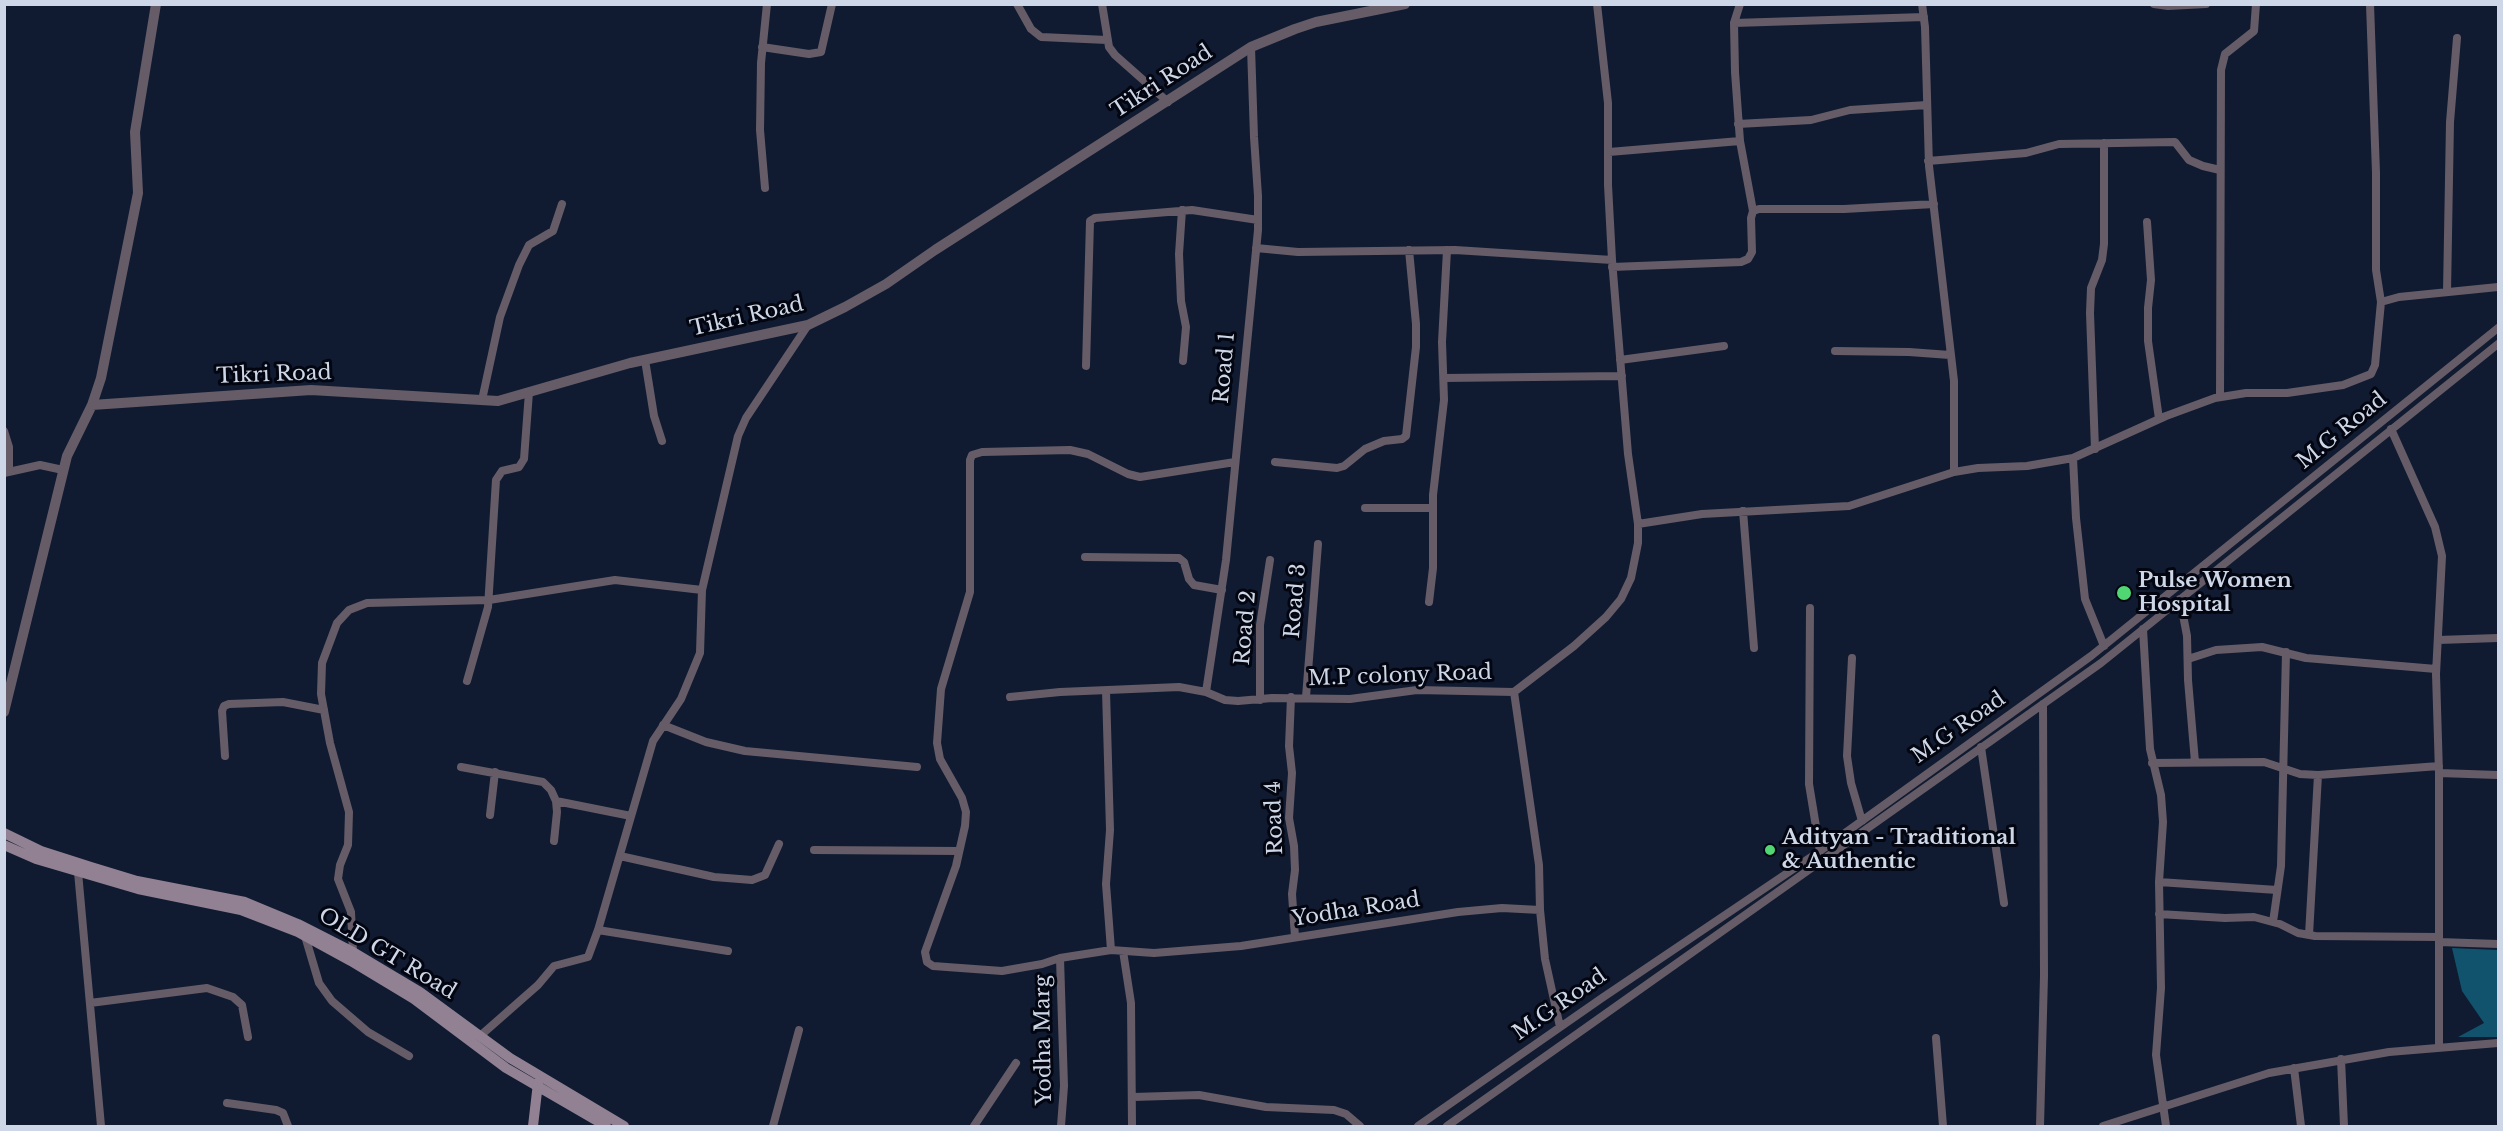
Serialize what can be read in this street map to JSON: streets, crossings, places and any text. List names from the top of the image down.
{
  "streets": {
    "main road": ["OLD GT Road"],
    "street": [
      "Tikri Road",
      "Road 1",
      "M.G Road",
      "Road 3",
      "Road 2",
      "M.P colony Road",
      "Road 4",
      "Yodha Road",
      "Yodha Marg"
    ]
  },
  "crossings": [
    ["Tikri Road", "Road 1"],
    ["Road 1", "M.P colony Road"],
    ["Road 1", "Yodha Marg"],
    ["Road 3", "M.P colony Road"],
    ["Road 2", "M.P colony Road"],
    ["M.P colony Road", "Road 4"],
    ["M.P colony Road", "Yodha Road"],
    ["Road 4", "Yodha Road"],
    ["Yodha Road", "Yodha Marg"]
  ],
  "places": ["Pulse Women Hospital", "Adityan - Traditional & Authentic"]
}
